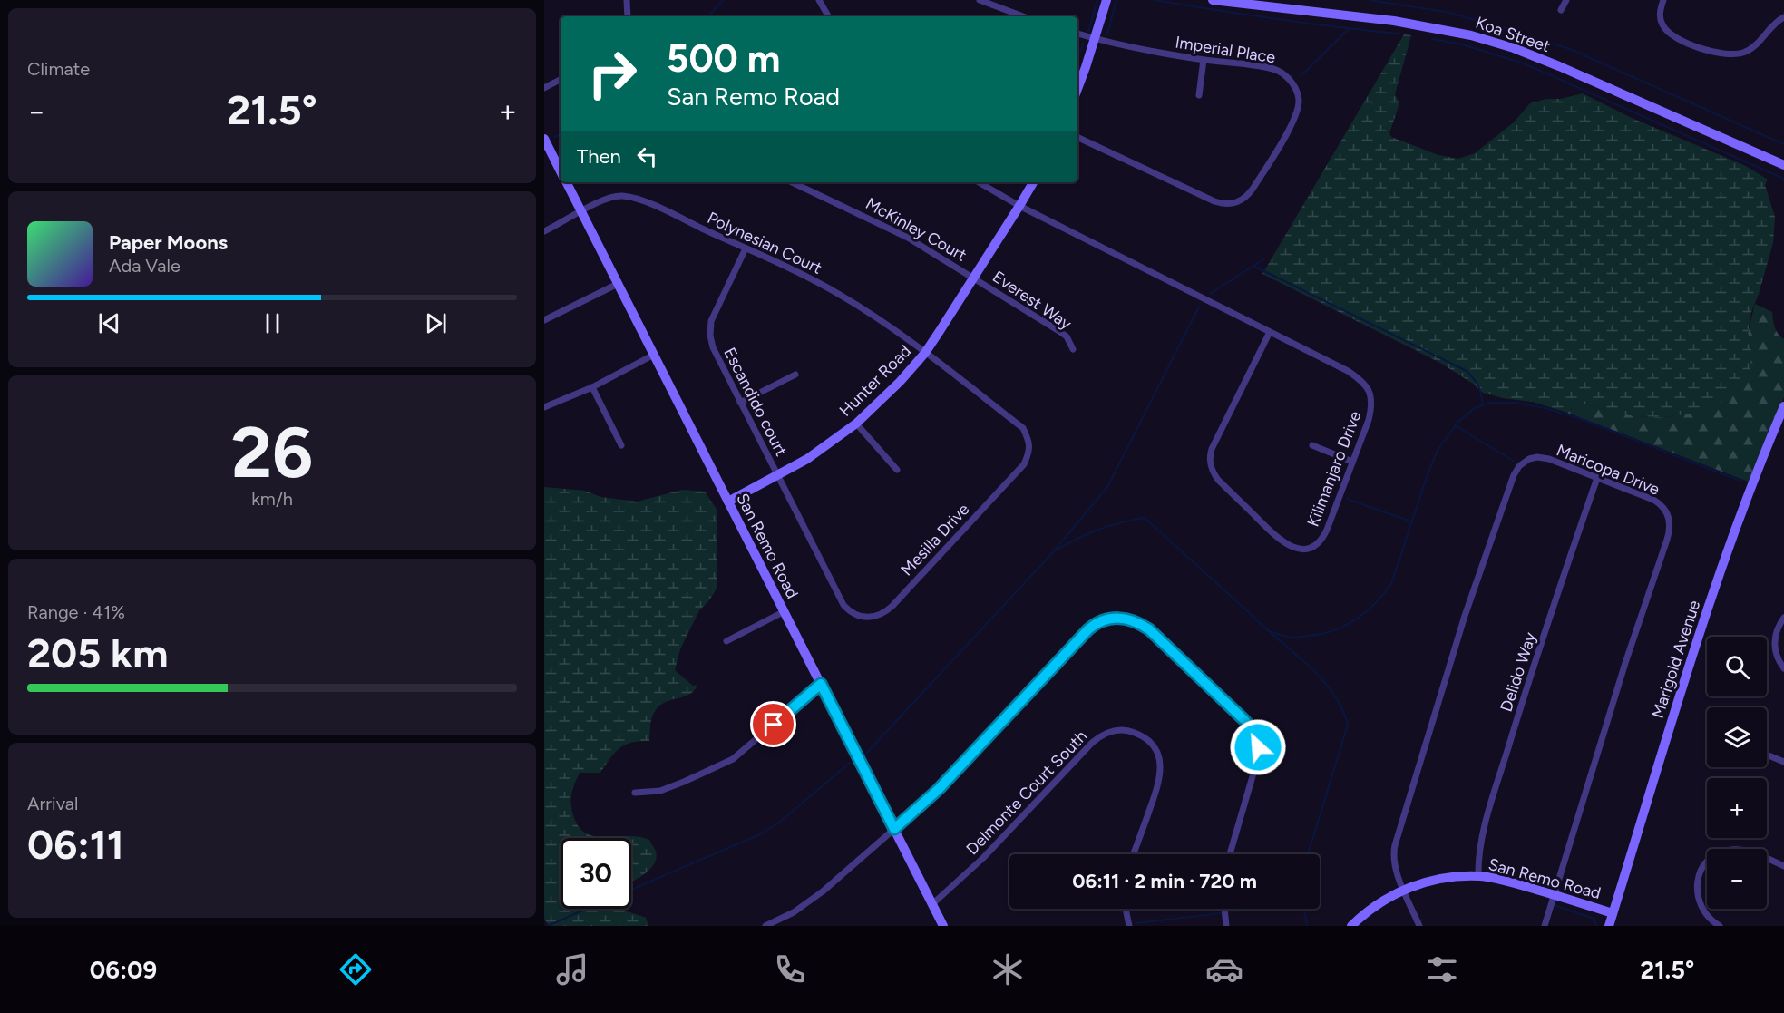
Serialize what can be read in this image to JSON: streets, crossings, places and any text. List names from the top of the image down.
{
  "streets": {
    "street": [
      "Koa Street",
      "Imperial Place",
      "McKinley Court",
      "Polynesian Court",
      "Everest Way",
      "Hunter Road",
      "Escandido court",
      "Kilimanjaro Drive",
      "Maricopa Drive",
      "Mesilla Drive",
      "San Remo Road",
      "Marigold Avenue",
      "Delido Way",
      "Delmonte Court South"
    ]
  },
  "crossings": [
    ["McKinley Court", "Everest Way"],
    ["McKinley Court", "Hunter Road"],
    ["Polynesian Court", "Hunter Road"],
    ["Polynesian Court", "Escandido court"],
    ["Polynesian Court", "Mesilla Drive"],
    ["Polynesian Court", "San Remo Road"],
    ["Everest Way", "Hunter Road"],
    ["Hunter Road", "Escandido court"],
    ["Hunter Road", "Kilimanjaro Drive"],
    ["Hunter Road", "Mesilla Drive"],
    ["Hunter Road", "San Remo Road"],
    ["Escandido court", "Mesilla Drive"],
    ["Maricopa Drive", "San Remo Road"],
    ["Maricopa Drive", "Delido Way"],
    ["San Remo Road", "Marigold Avenue"],
    ["San Remo Road", "Delido Way"],
    ["San Remo Road", "Delmonte Court South"]
  ],
  "page": {
    "tile": [
      "Climate",
      ["26", "km/h"],
      ["Range · 41%", "205 km"],
      ["Arrival", "06:11"]
    ],
    "turn": ["500 m", "San Remo Road"],
    "heat": ["−", "21.5°", "+"],
    "then": "Then",
    "song": ["Paper Moons", "Ada Vale"],
    "map_buttons": ["+", "−"],
    "limit": "30",
    "trip": "06:11 · 2 min · 720 m",
    "tabs": ["06:09", "21.5°"]
  }
}
